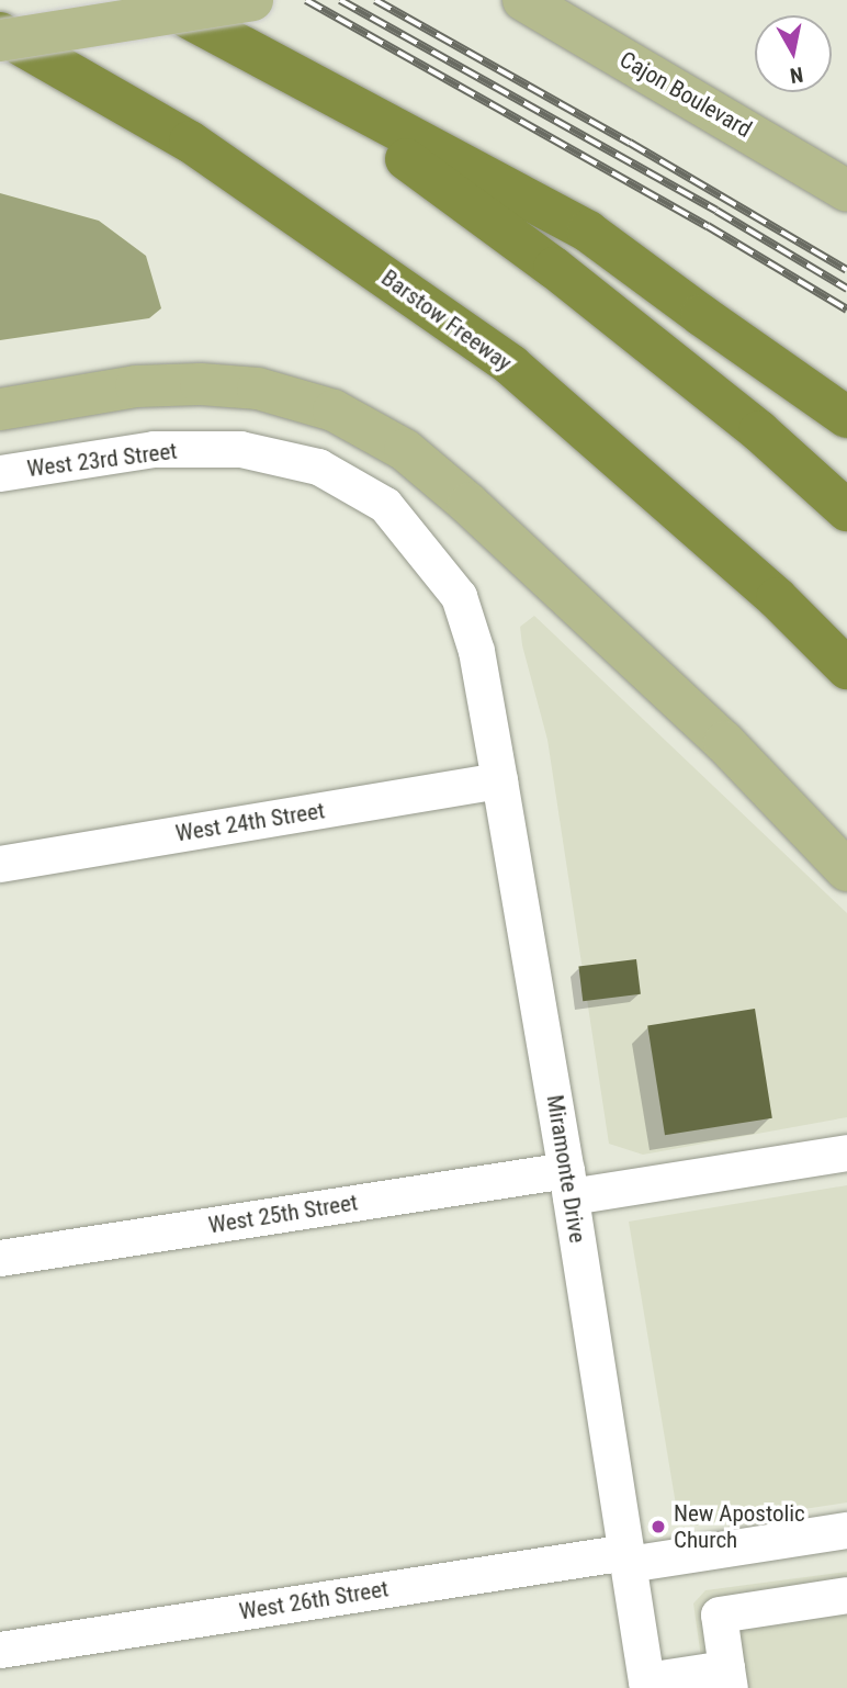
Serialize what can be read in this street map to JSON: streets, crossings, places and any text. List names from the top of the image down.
{
  "streets": {
    "highway": ["Barstow Freeway"],
    "main road": ["Cajon Boulevard"],
    "street": [
      "West 23rd Street",
      "West 24th Street",
      "Miramonte Drive",
      "West 25th Street",
      "West 26th Street"
    ]
  },
  "crossings": [
    ["West 23rd Street", "Miramonte Drive"],
    ["West 24th Street", "Miramonte Drive"],
    ["Miramonte Drive", "West 25th Street"],
    ["Miramonte Drive", "West 26th Street"]
  ],
  "places": ["New Apostolic Church"],
  "north": "bottom"
}
